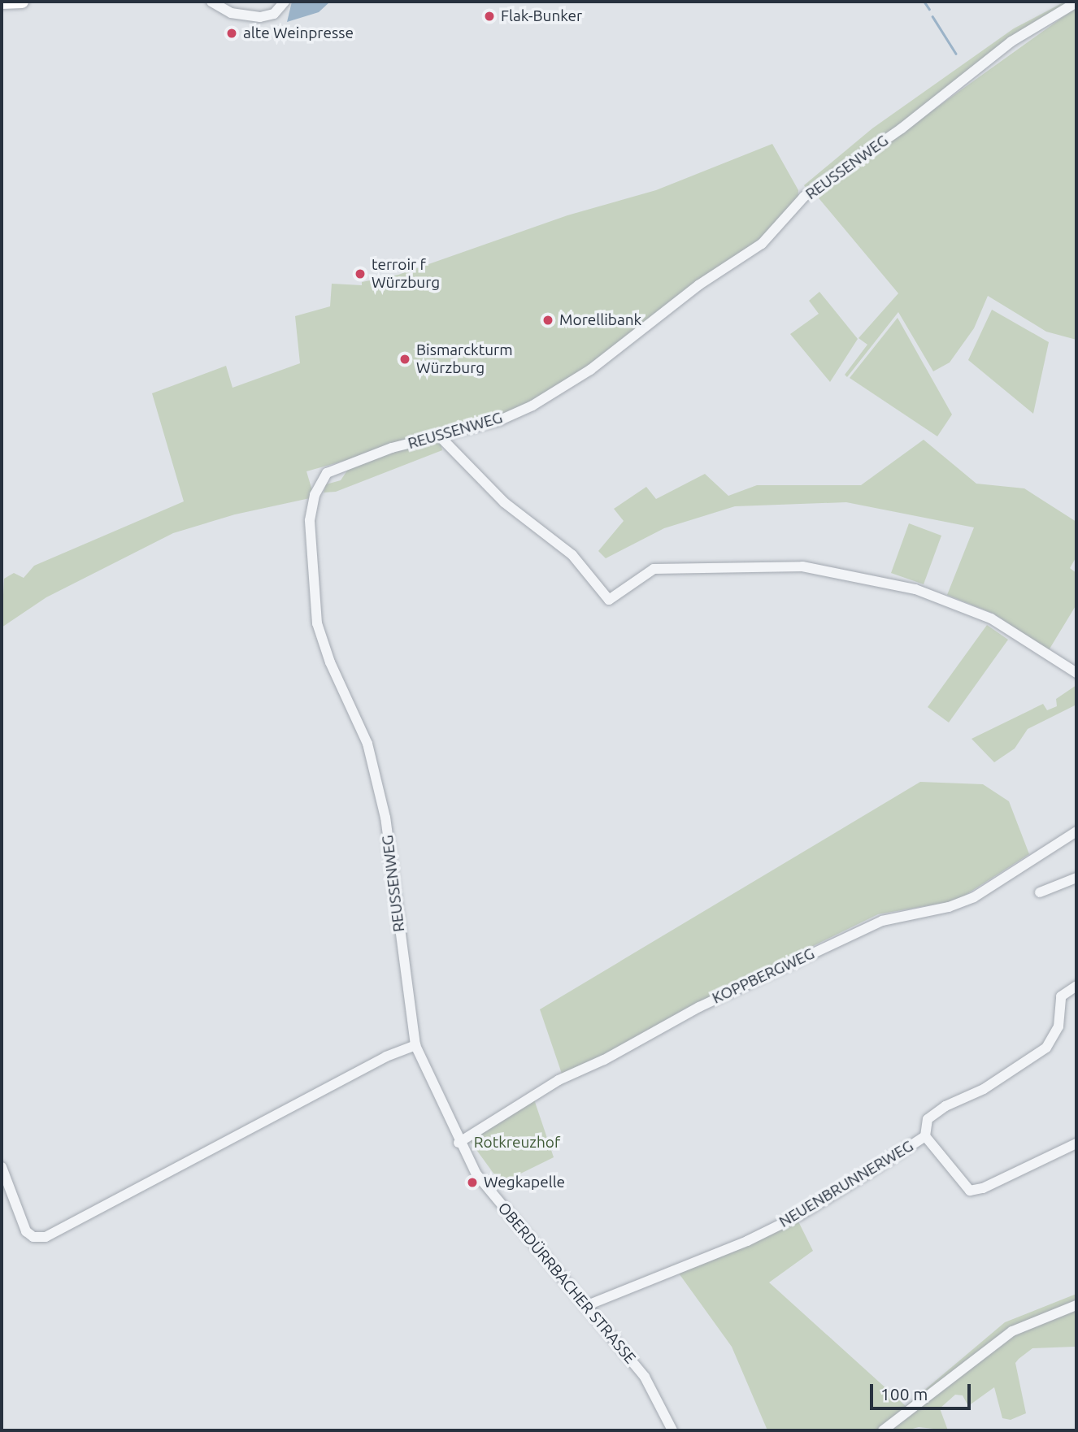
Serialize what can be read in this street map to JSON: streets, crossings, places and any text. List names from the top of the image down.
{
  "streets": {
    "street": [
      "REUSSENWEG",
      "KOPPBERGWEG",
      "NEUENBRUNNERWEG",
      "OBERDÜRRBACHER STRASSE"
    ]
  },
  "crossings": [
    ["REUSSENWEG", "OBERDÜRRBACHER STRASSE"],
    ["KOPPBERGWEG", "OBERDÜRRBACHER STRASSE"],
    ["NEUENBRUNNERWEG", "OBERDÜRRBACHER STRASSE"]
  ],
  "parks": ["Rotkreuzhof"],
  "places": [
    "Flak-Bunker",
    "alte Weinpresse",
    "terroir f Würzburg",
    "Morellibank",
    "Bismarckturm Würzburg",
    "Wegkapelle"
  ],
  "scale_bar": "100 m"
}
